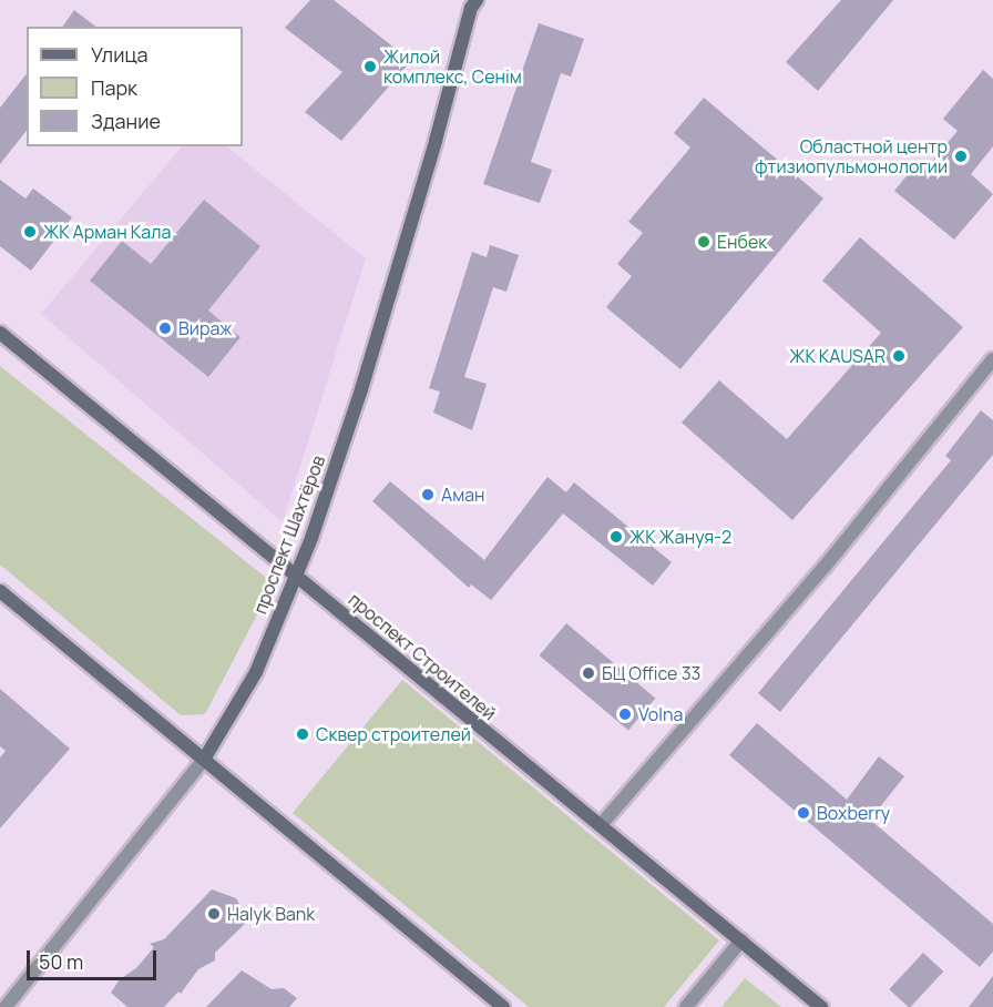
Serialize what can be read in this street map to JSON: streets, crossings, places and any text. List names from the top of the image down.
{
  "streets": {
    "main road": ["проспект Шахтёров", "проспект Строителей"]
  },
  "crossings": [
    ["проспект Шахтёров", "проспект Строителей"]
  ],
  "places": [
    "Жилой комплекс, Сенiм",
    "Областной центр фтизиопульмонологии",
    "ЖК Арман Кала",
    "Енбек",
    "Вираж",
    "ЖК KAUSAR",
    "Аман",
    "ЖК Жануя-2",
    "БЦ Office 33",
    "Volna",
    "Сквер строителей",
    "Boxberry",
    "Halyk Bank"
  ],
  "legend": ["Улица", "Парк", "Здание"],
  "scale_bar": "50 m"
}
